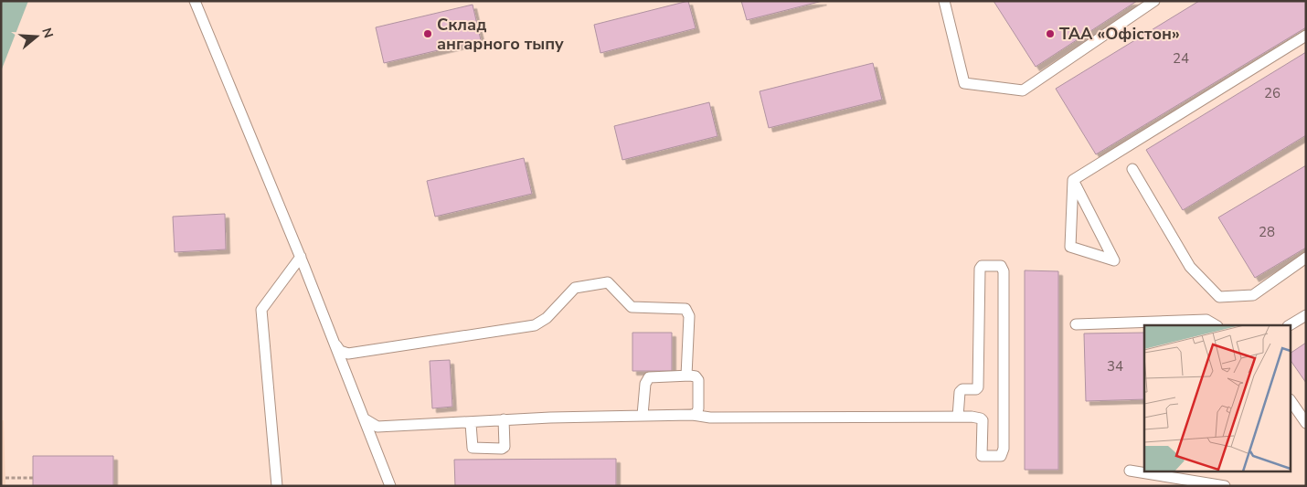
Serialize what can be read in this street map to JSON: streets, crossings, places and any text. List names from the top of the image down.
{
  "places": ["Склад ангарного тыпу", "ТАА «Офістон»"],
  "house_numbers": [
    "24",
    "26",
    "28",
    "34"
  ],
  "north": "right"
}
